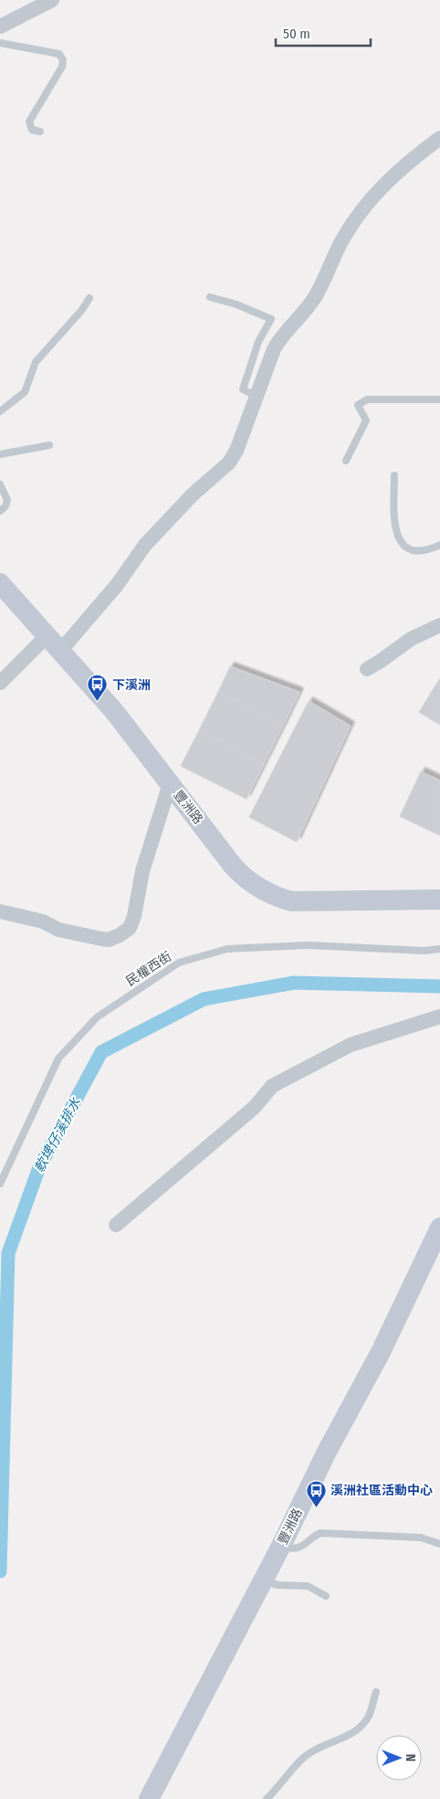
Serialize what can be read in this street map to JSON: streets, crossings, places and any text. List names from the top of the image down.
{
  "streets": {
    "street": ["豐洲路"],
    "lane": ["民權西街"]
  },
  "water": ["軟埤仔溪排水"],
  "places": {
    "bus stop": ["下溪洲", "溪洲社區活動中心"]
  },
  "scale_bar": "50 m",
  "north": "right"
}
